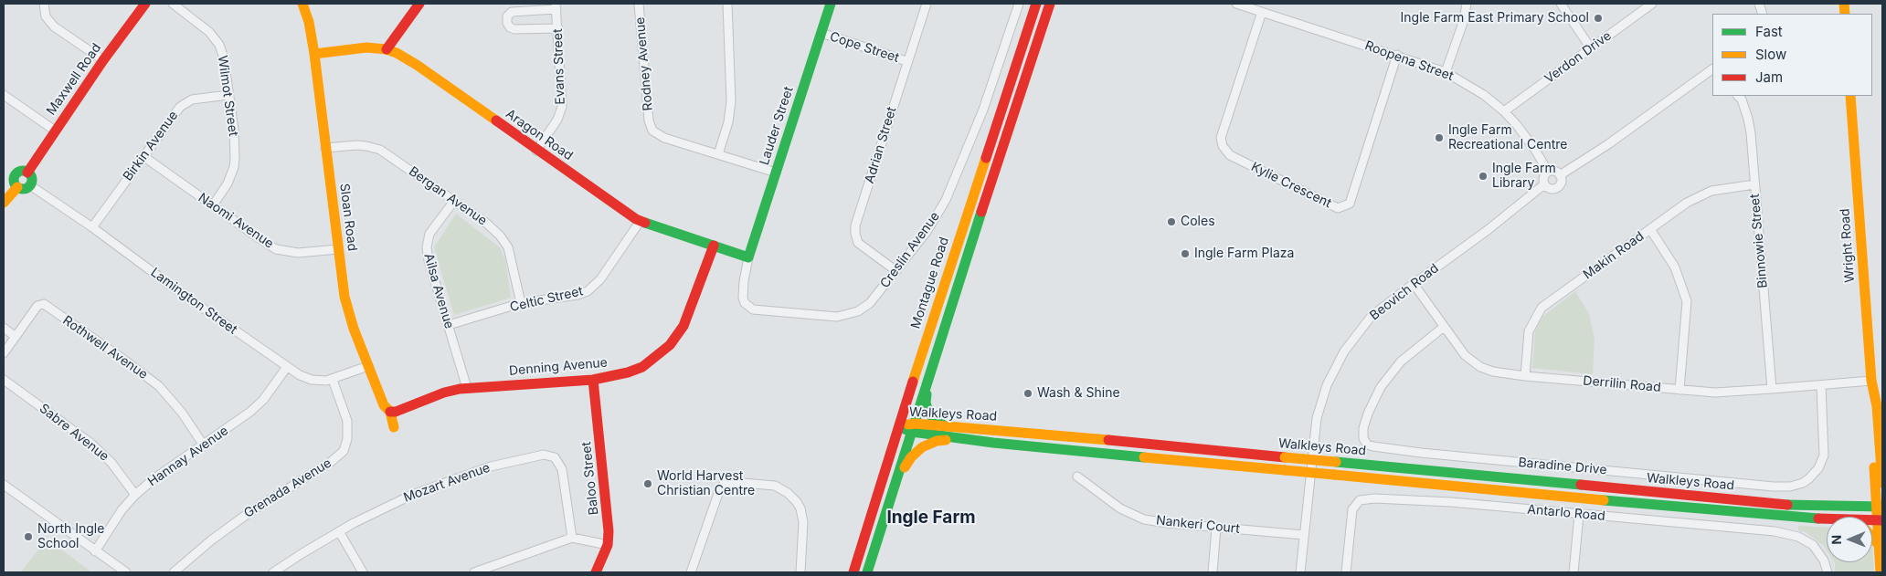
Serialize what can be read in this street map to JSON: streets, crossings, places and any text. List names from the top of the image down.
{
  "streets": {
    "main road": [
      "Maxwell Road",
      "Lauder Street",
      "Aragon Road",
      "Sloan Road",
      "Wright Road",
      "Montague Road",
      "Denning Avenue",
      "Walkleys Road",
      "Baloo Street"
    ],
    "street": [
      "Cope Street",
      "Verdon Drive",
      "Roopena Street",
      "Rodney Avenue",
      "Evans Street",
      "Wilmot Street",
      "Adrian Street",
      "Birkin Avenue",
      "Kylie Crescent",
      "Bergan Avenue",
      "Naomi Avenue",
      "Binnowie Street",
      "Creslin Avenue",
      "Makin Road",
      "Ailsa Avenue",
      "Beovich Road",
      "Celtic Street",
      "Lamington Street",
      "Rothwell Avenue",
      "Derrilin Road",
      "Sabre Avenue",
      "Hannay Avenue",
      "Baradine Drive",
      "Mozart Avenue",
      "Grenada Avenue",
      "Antarlo Road",
      "Nankeri Court"
    ]
  },
  "crossings": [
    ["Cope Street", "Lauder Street"],
    ["Cope Street", "Adrian Street"],
    ["Verdon Drive", "Roopena Street"],
    ["Roopena Street", "Kylie Crescent"],
    ["Roopena Street", "Beovich Road"],
    ["Rodney Avenue", "Lauder Street"],
    ["Evans Street", "Aragon Road"],
    ["Maxwell Road", "Lamington Street"],
    ["Wilmot Street", "Birkin Avenue"],
    ["Wilmot Street", "Naomi Avenue"],
    ["Lauder Street", "Aragon Road"],
    ["Lauder Street", "Creslin Avenue"],
    ["Aragon Road", "Sloan Road"],
    ["Aragon Road", "Creslin Avenue"],
    ["Aragon Road", "Celtic Street"],
    ["Aragon Road", "Denning Avenue"],
    ["Adrian Street", "Creslin Avenue"],
    ["Birkin Avenue", "Naomi Avenue"],
    ["Birkin Avenue", "Lamington Street"],
    ["Bergan Avenue", "Sloan Road"],
    ["Bergan Avenue", "Ailsa Avenue"],
    ["Bergan Avenue", "Celtic Street"],
    ["Sloan Road", "Naomi Avenue"],
    ["Sloan Road", "Lamington Street"],
    ["Sloan Road", "Denning Avenue"],
    ["Binnowie Street", "Makin Road"],
    ["Binnowie Street", "Derrilin Road"],
    ["Wright Road", "Derrilin Road"],
    ["Wright Road", "Walkleys Road"],
    ["Makin Road", "Derrilin Road"],
    ["Montague Road", "Walkleys Road"],
    ["Ailsa Avenue", "Celtic Street"],
    ["Ailsa Avenue", "Denning Avenue"],
    ["Beovich Road", "Derrilin Road"],
    ["Beovich Road", "Nankeri Court"],
    ["Lamington Street", "Hannay Avenue"],
    ["Lamington Street", "Grenada Avenue"],
    ["Rothwell Avenue", "Hannay Avenue"],
    ["Denning Avenue", "Baloo Street"],
    ["Derrilin Road", "Baradine Drive"],
    ["Sabre Avenue", "Hannay Avenue"]
  ],
  "districts": ["Ingle Farm"],
  "places": [
    "Ingle Farm East Primary School",
    "Ingle Farm Recreational Centre",
    "Ingle Farm Library",
    "Coles",
    "Ingle Farm Plaza",
    "Wash & Shine",
    "World Harvest Christian Centre",
    "North Ingle School"
  ],
  "legend": ["Fast", "Slow", "Jam"],
  "north": "left"
}
